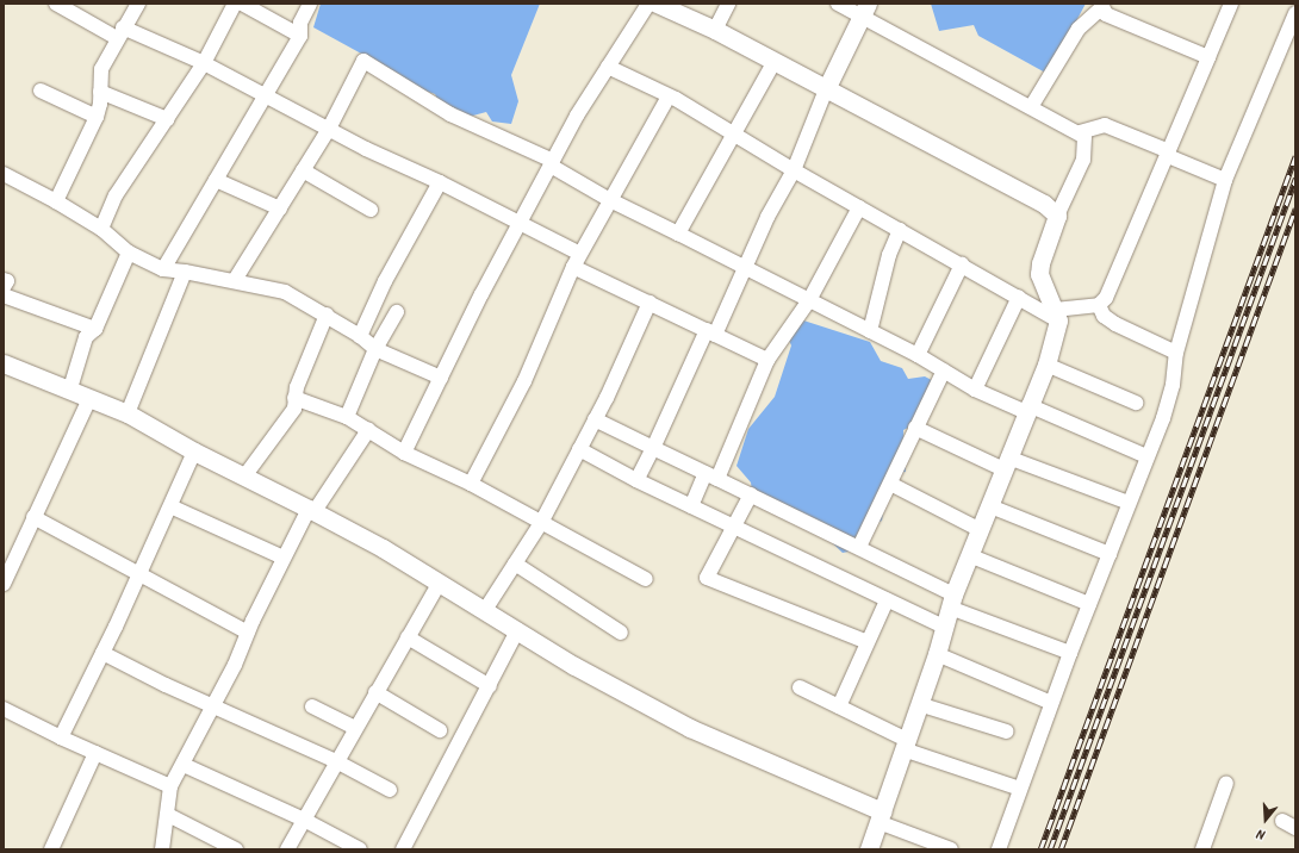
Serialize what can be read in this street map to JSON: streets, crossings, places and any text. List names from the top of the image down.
{
  "north": "bottom"
}
